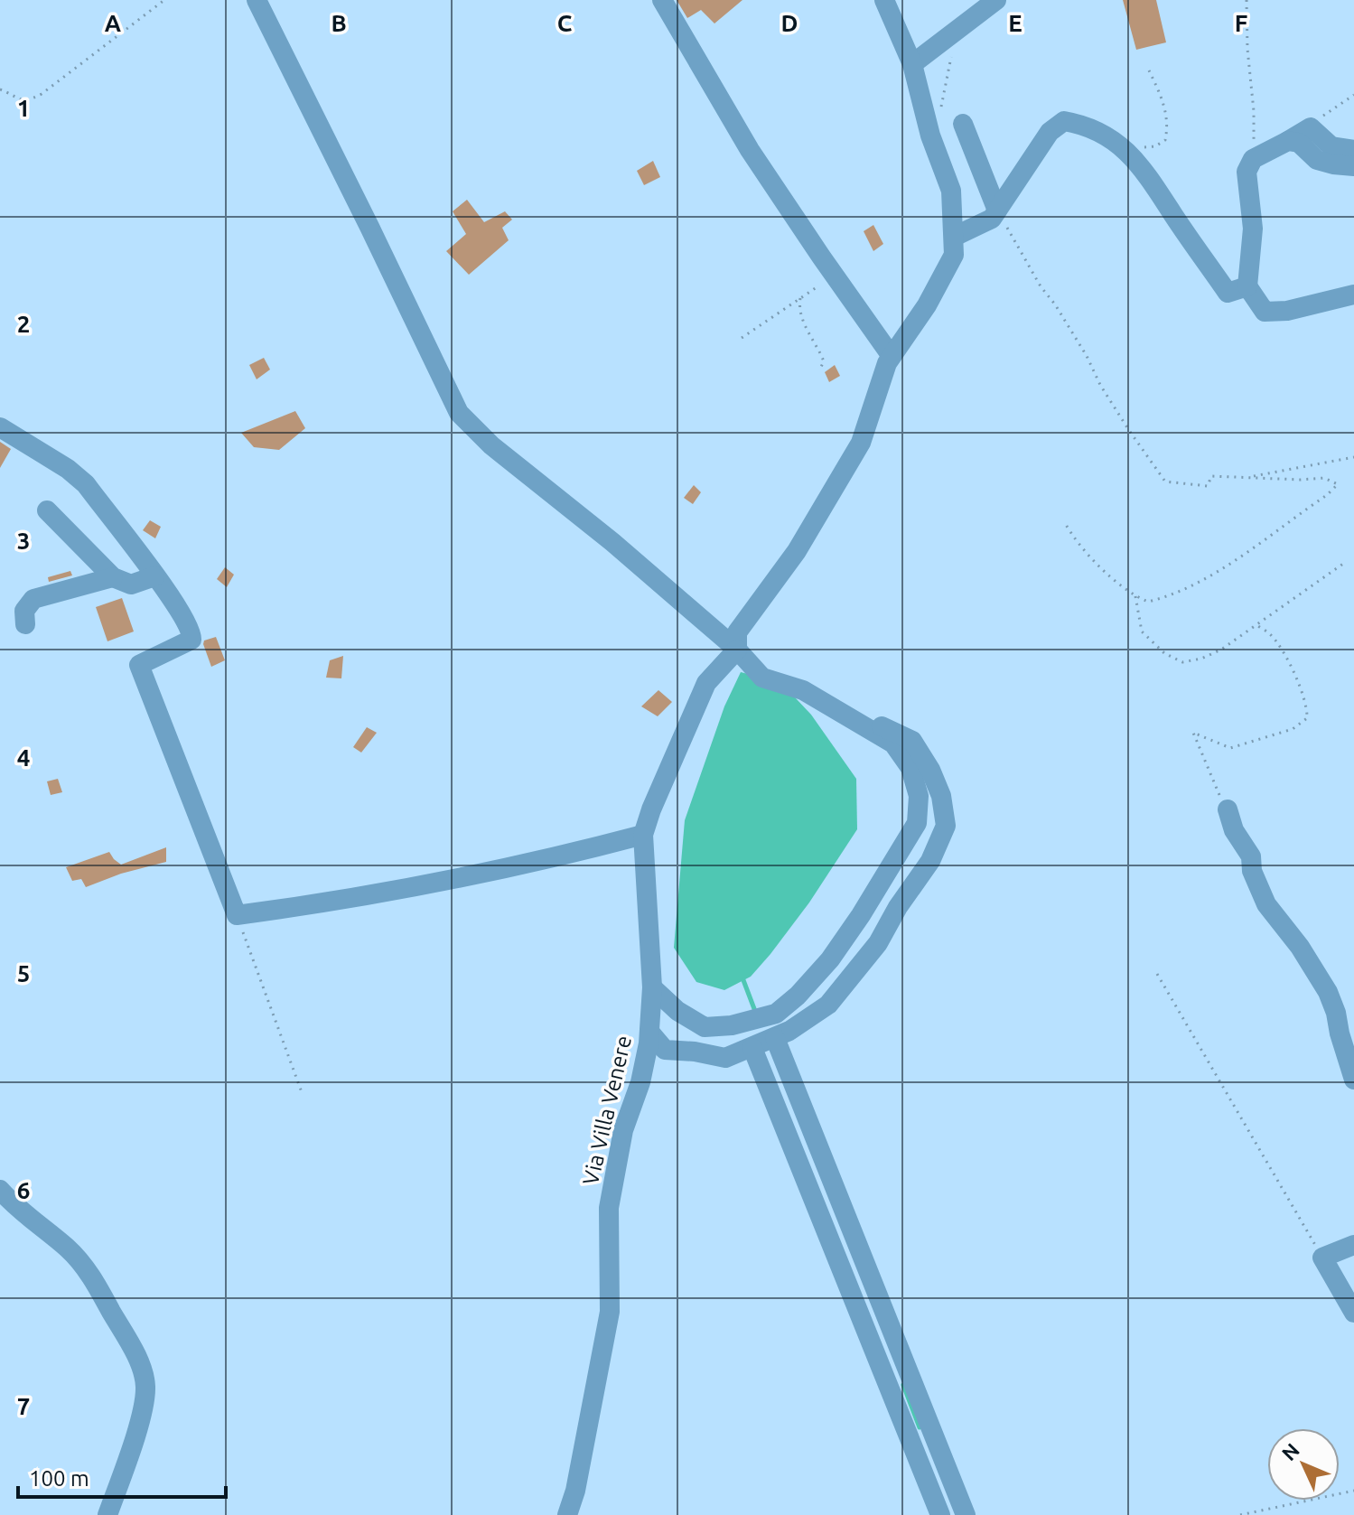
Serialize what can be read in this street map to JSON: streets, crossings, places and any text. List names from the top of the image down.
{
  "streets": {
    "street": ["Via Villa Venere"]
  },
  "scale_bar": "100 m",
  "north": "top left",
  "grid": {
    "columns": [
      "A",
      "B",
      "C",
      "D",
      "E",
      "F"
    ],
    "rows": [
      "1",
      "2",
      "3",
      "4",
      "5",
      "6",
      "7"
    ]
  }
}
